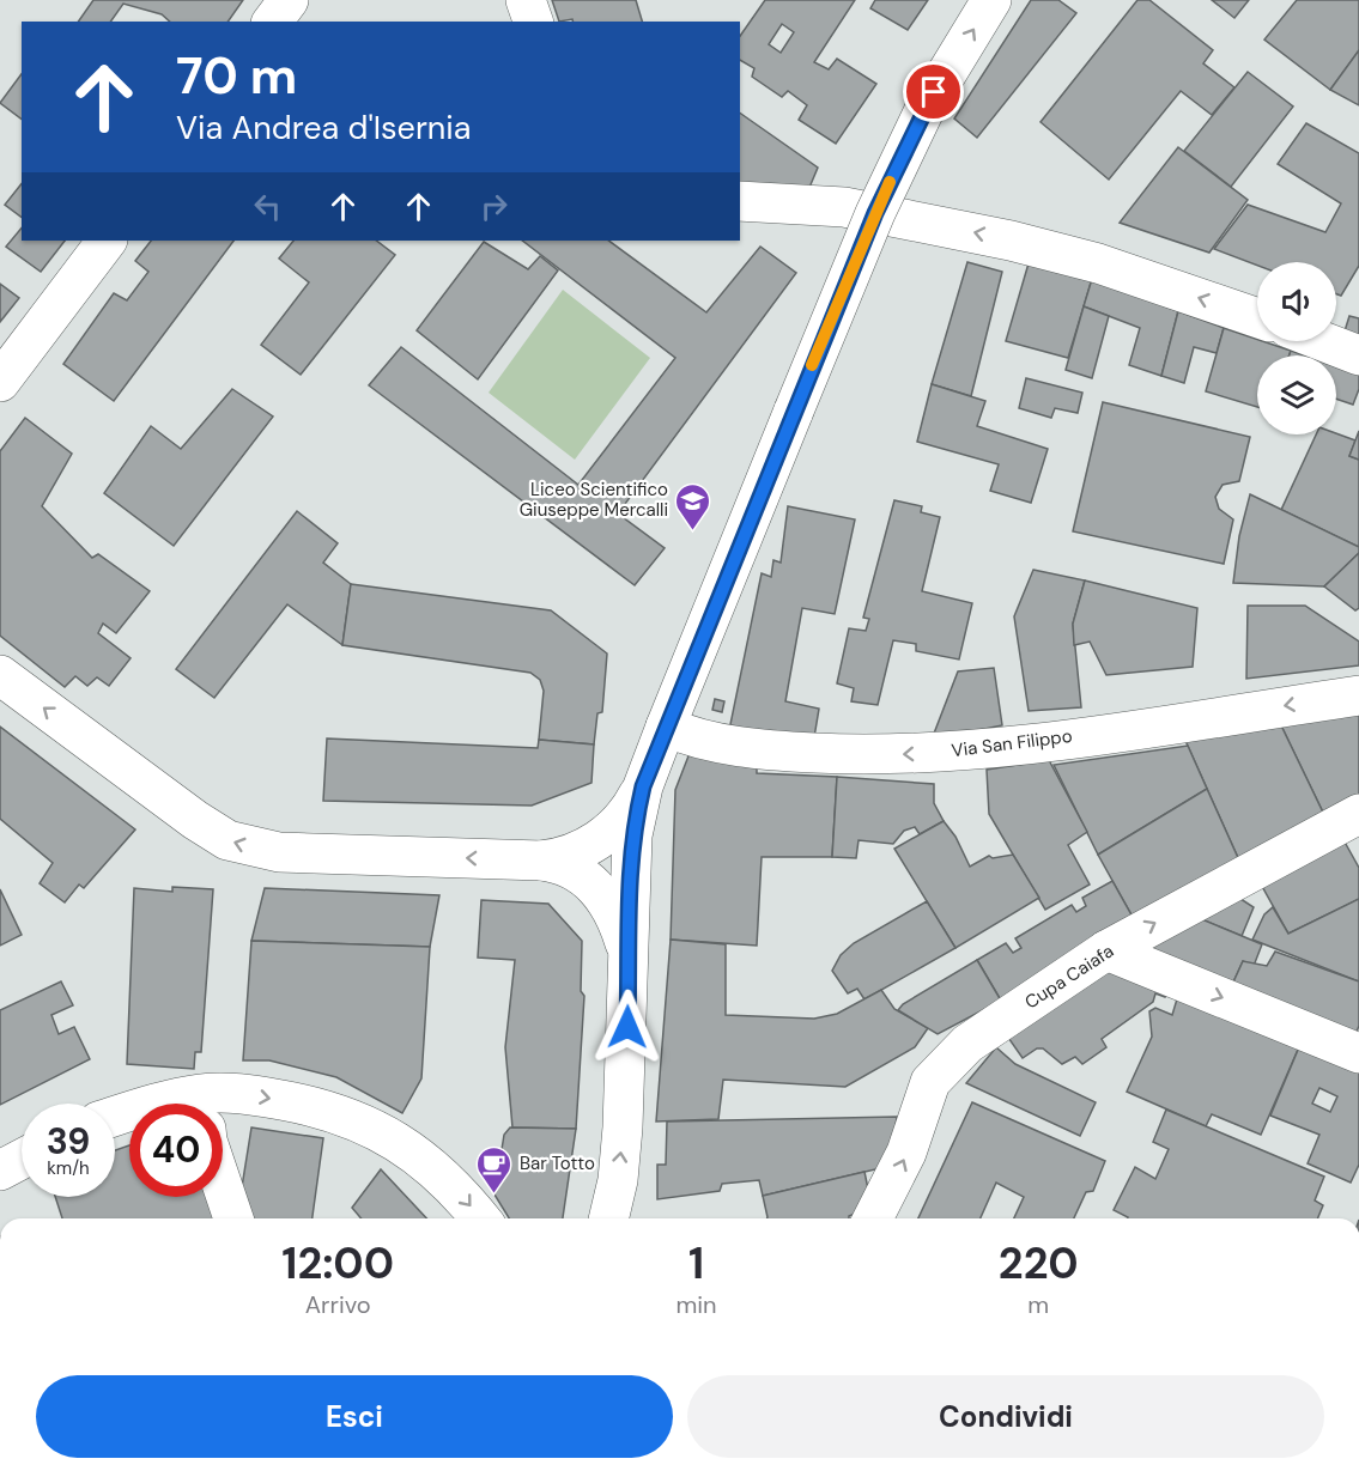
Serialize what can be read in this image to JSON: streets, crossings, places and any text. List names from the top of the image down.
{
  "streets": {
    "street": ["Via San Filippo", "Cupa Caiafa"]
  },
  "one_way": ["Cupa Caiafa"],
  "places": {
    "school or university": ["Liceo Scientifico Giuseppe Mercalli"],
    "cafe": ["Bar Totto"]
  },
  "page": {
    "turn": ["70 m", "Via Andrea d'Isernia"],
    "speed": "39 km/h",
    "limit": "40",
    "eta": [
      "12:00",
      "Arrivo",
      "1",
      "min",
      "220",
      "m"
    ],
    "buttons": ["Esci", "Condividi"]
  }
}
